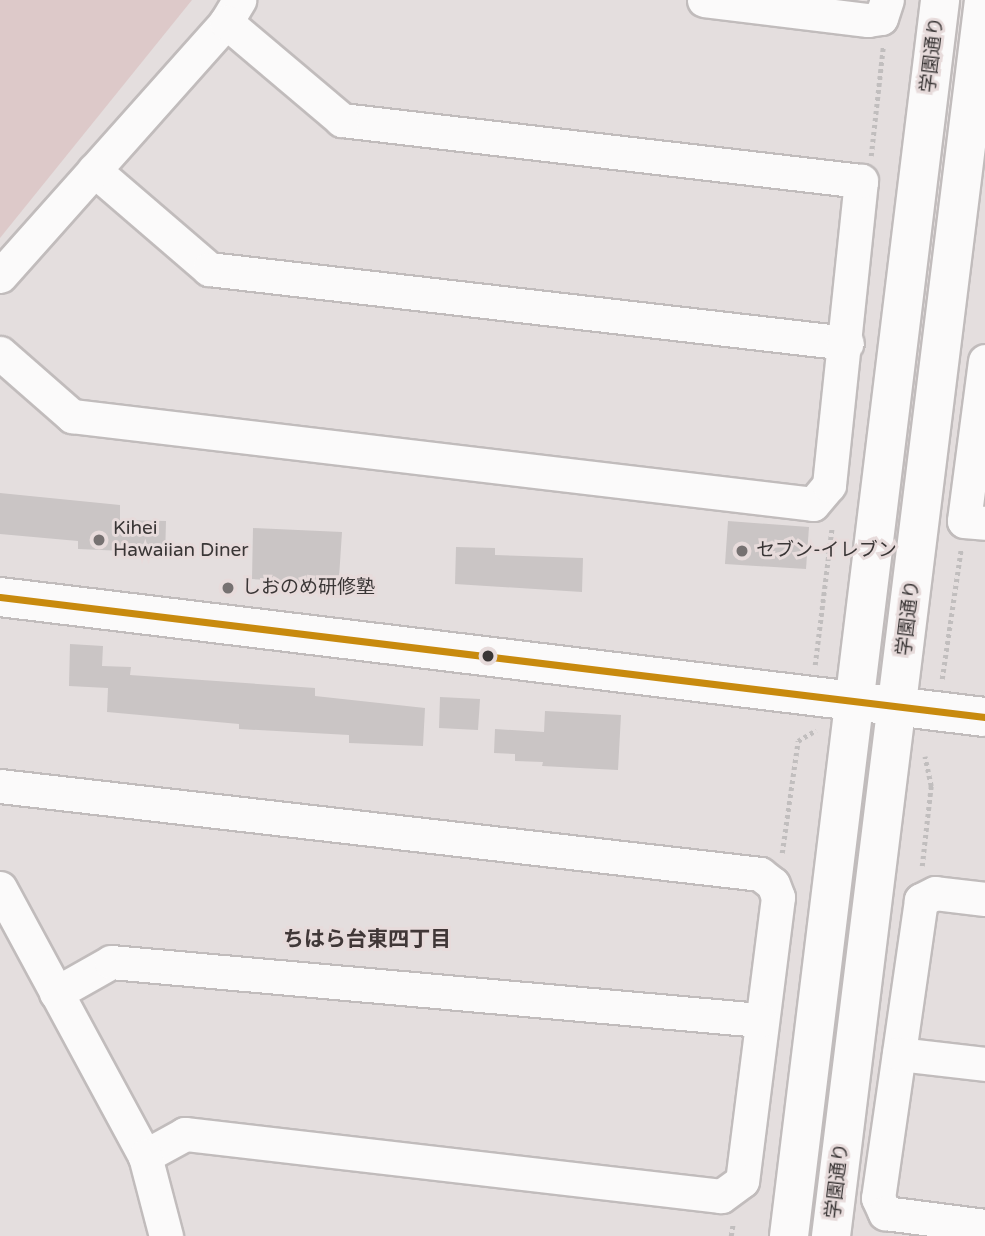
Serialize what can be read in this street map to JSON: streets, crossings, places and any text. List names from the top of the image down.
{
  "streets": {
    "street": ["学園通り"]
  },
  "districts": ["ちはら台東四丁目"],
  "places": ["Kihei Hawaiian Diner", "セブン-イレブン", "しおのめ研修塾"]
}
